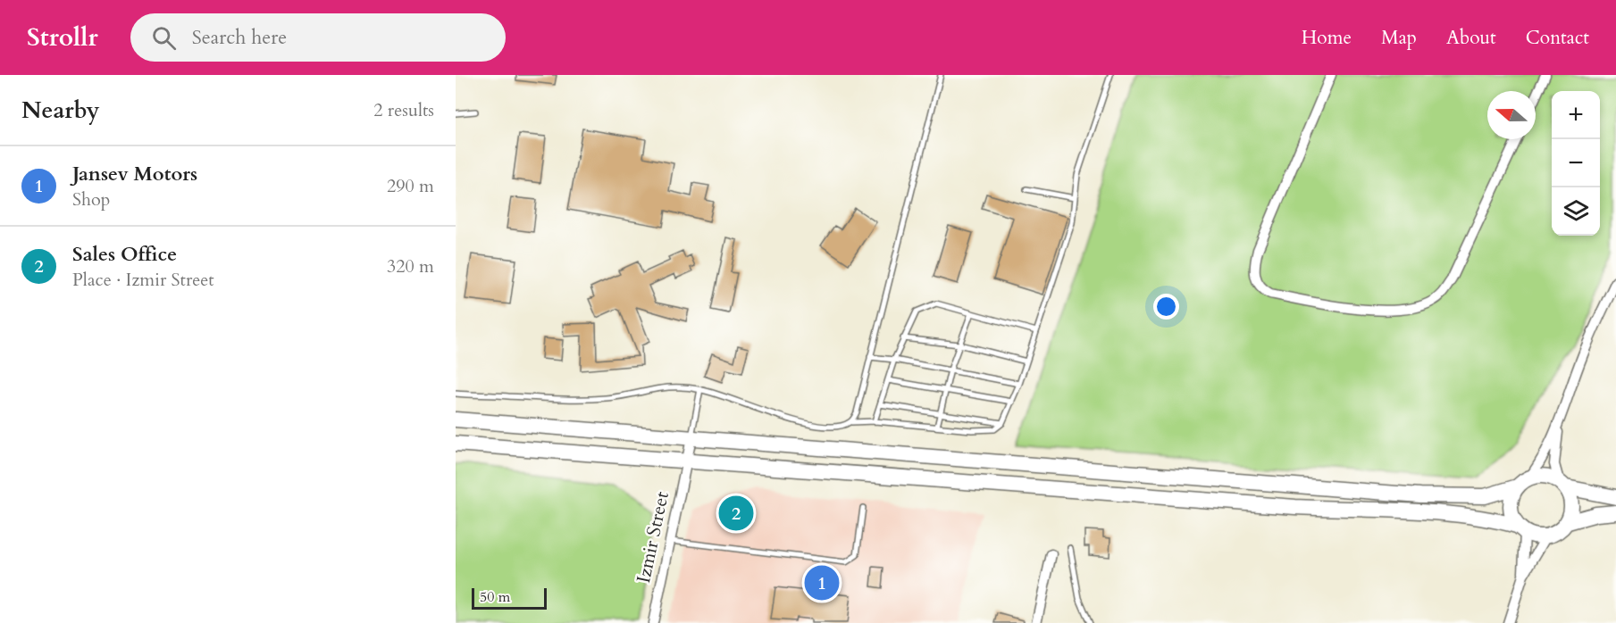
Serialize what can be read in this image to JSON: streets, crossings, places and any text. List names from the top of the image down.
{
  "streets": {
    "street": ["Izmir Street"]
  },
  "scale_bar": "50 m",
  "north": "left",
  "page": {
    "header": "Strollr",
    "search": "Search here",
    "nav": [
      "Home",
      "Map",
      "About",
      "Contact"
    ],
    "heading": ["Nearby", "2 results"],
    "map_buttons": ["+", "−"],
    "list": [
      {
        "mark": "1",
        "name": "Jansev Motors",
        "note": "Shop",
        "value": "290 m"
      },
      {
        "mark": "2",
        "name": "Sales Office",
        "note": "Place · Izmir Street",
        "value": "320 m"
      }
    ],
    "pins": ["2", "1"],
    "scale": "50 m"
  }
}
